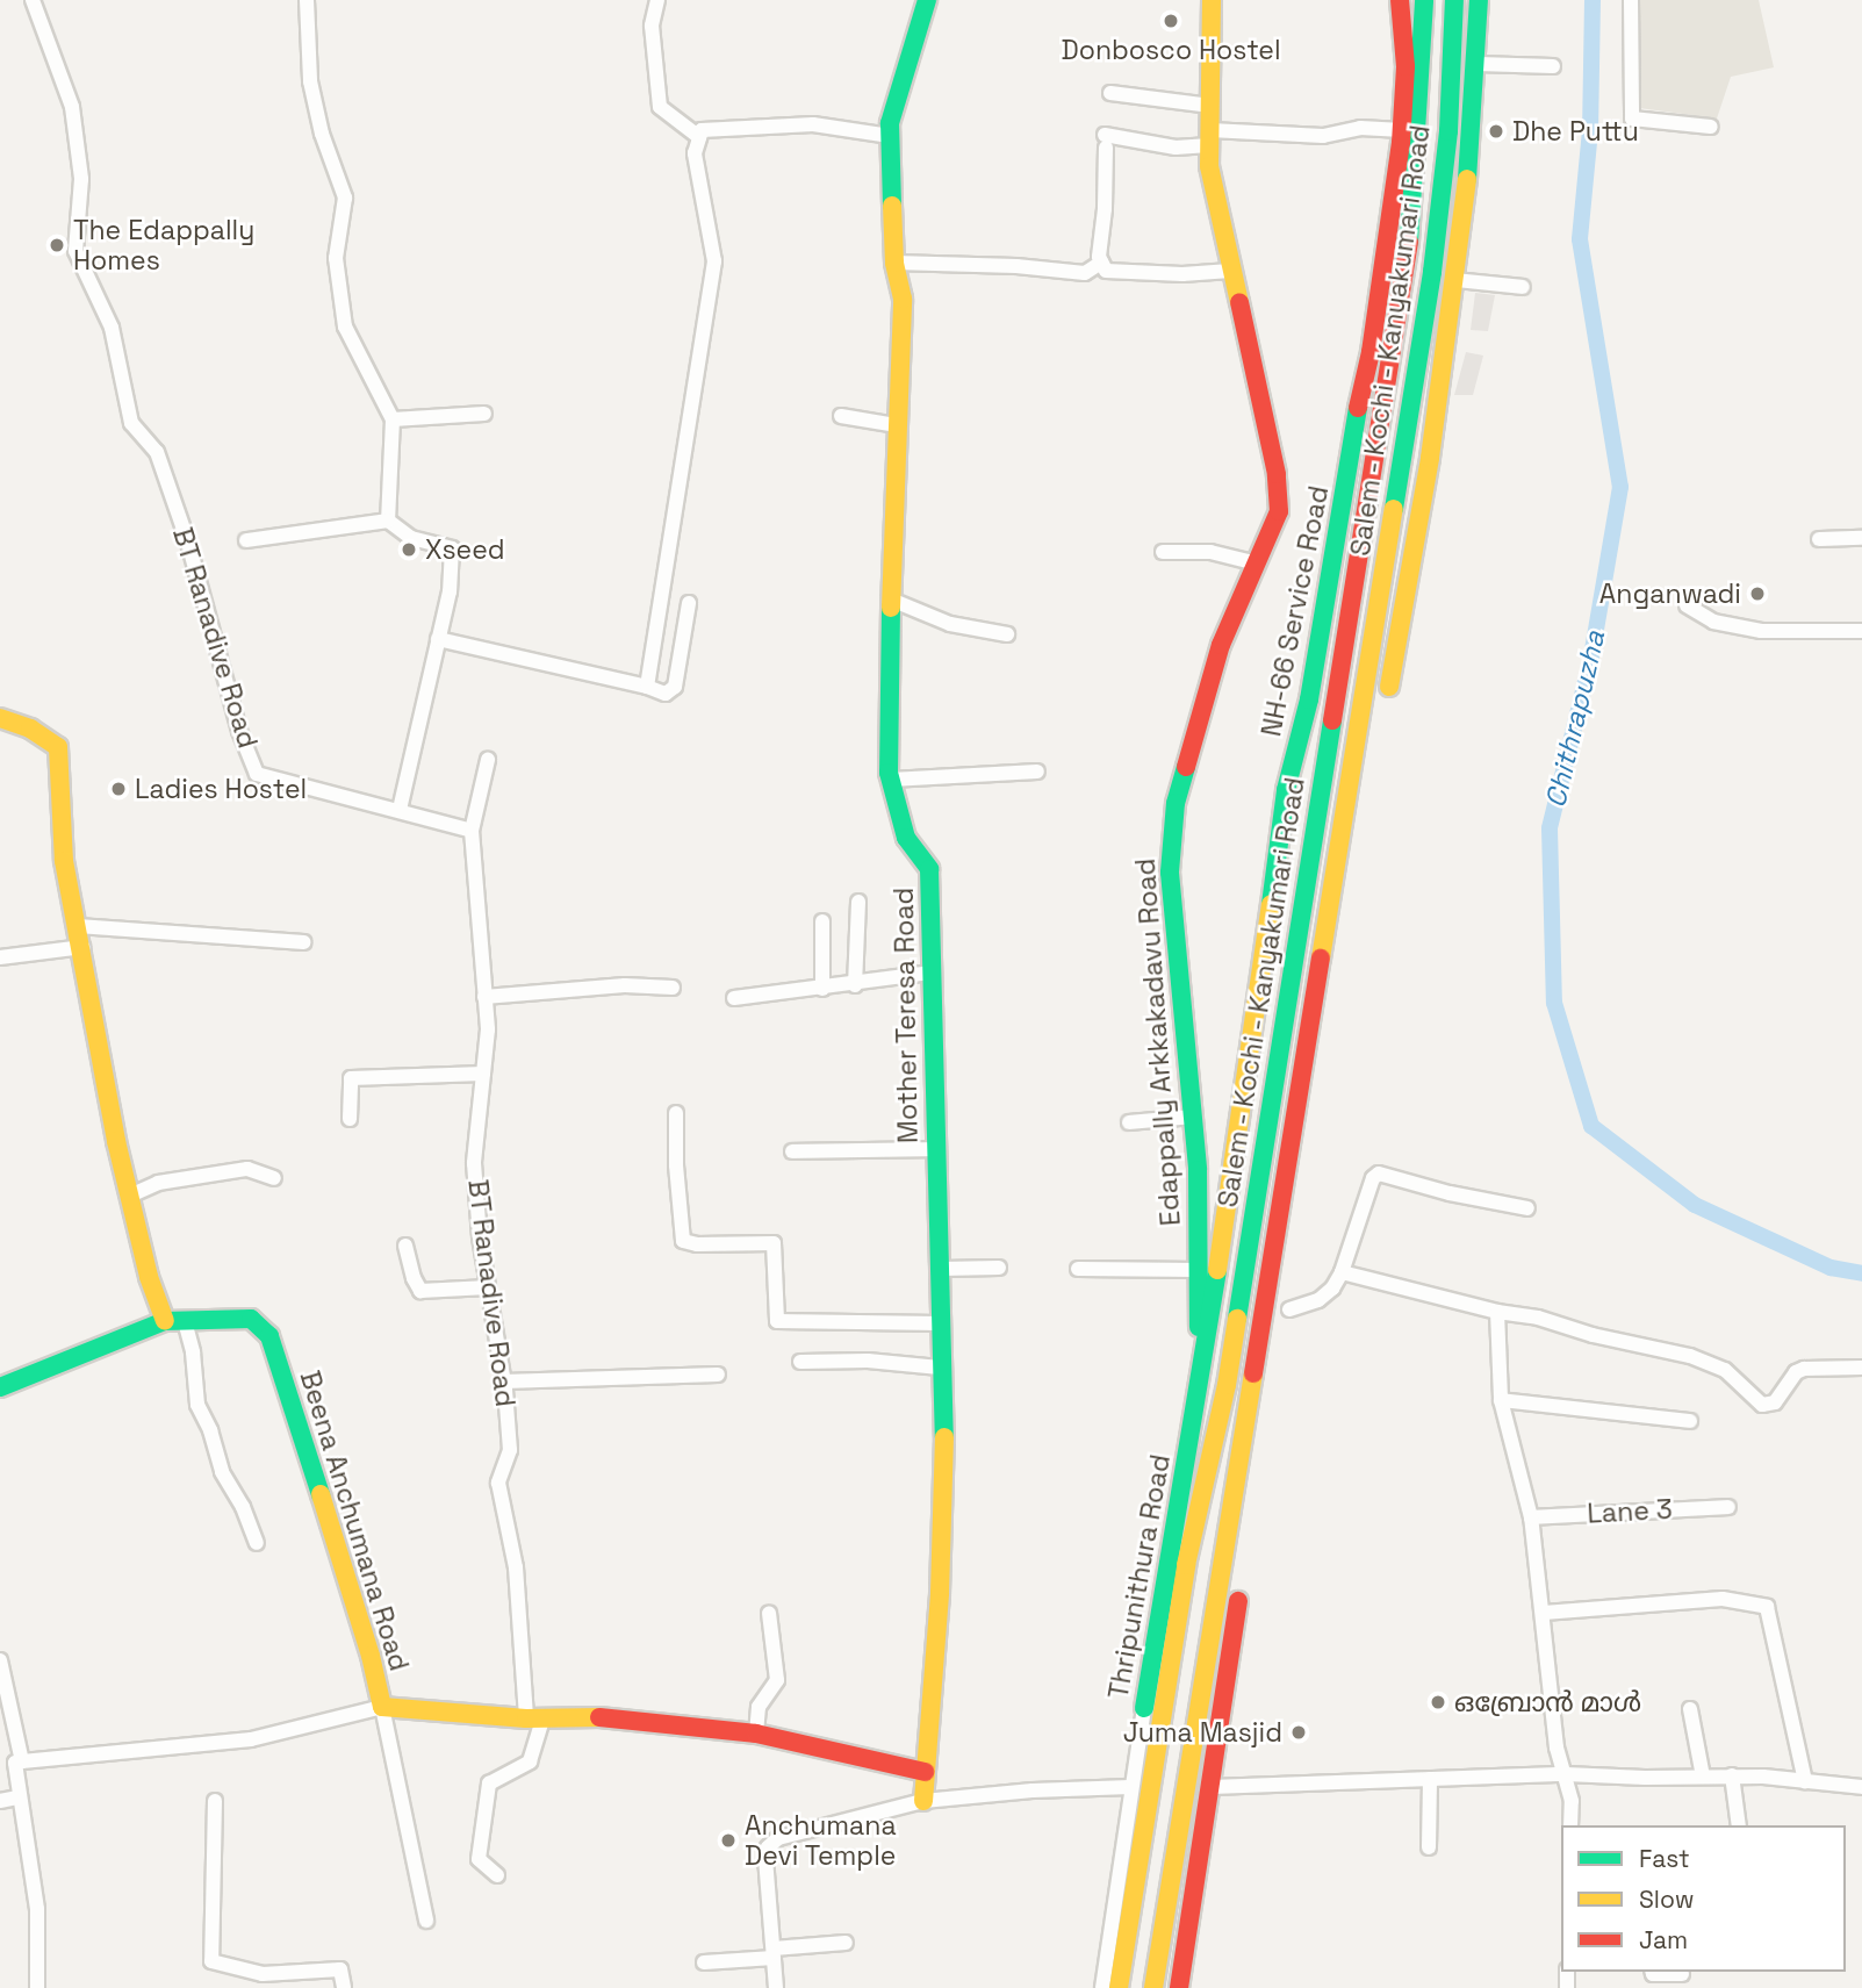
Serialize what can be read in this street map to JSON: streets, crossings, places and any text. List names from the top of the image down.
{
  "streets": {
    "main road": [
      "Salem - Kochi - Kanyakumari Road",
      "NH-66 Service Road",
      "Mother Teresa Road",
      "Edappally Arkkakadavu Road",
      "Beena Anchumana Road",
      "Thripunithura Road"
    ],
    "street": ["BT Ranadive Road", "Lane 3"]
  },
  "crossings": [
    ["Salem - Kochi - Kanyakumari Road", "Thripunithura Road"],
    ["NH-66 Service Road", "Edappally Arkkakadavu Road"],
    ["NH-66 Service Road", "Thripunithura Road"],
    ["BT Ranadive Road", "Beena Anchumana Road"],
    ["Mother Teresa Road", "Beena Anchumana Road"],
    ["Edappally Arkkakadavu Road", "Thripunithura Road"]
  ],
  "water": ["Chithrapuzha"],
  "places": [
    "Donbosco Hostel",
    "Dhe Puttu",
    "The Edappally Homes",
    "Xseed",
    "Anganwadi",
    "Ladies Hostel",
    "ഒബ്രോൻ മാൾ",
    "Juma Masjid",
    "Anchumana Devi Temple"
  ],
  "legend": ["Fast", "Slow", "Jam"]
}
